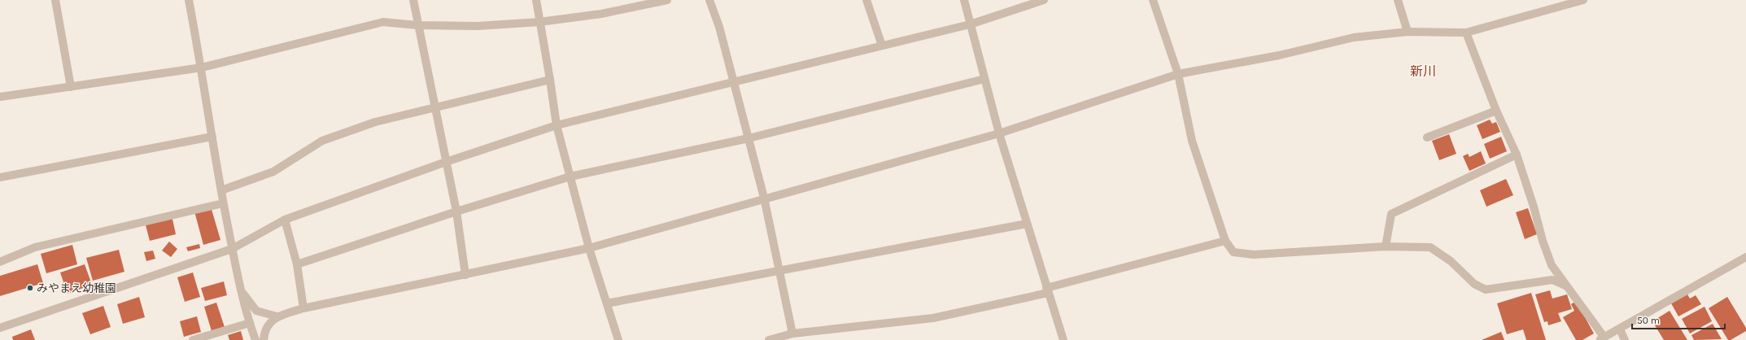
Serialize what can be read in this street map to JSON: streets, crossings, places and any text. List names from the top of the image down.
{
  "districts": ["新川"],
  "places": ["みやまえ幼稚園"],
  "scale_bar": "50 m"
}
